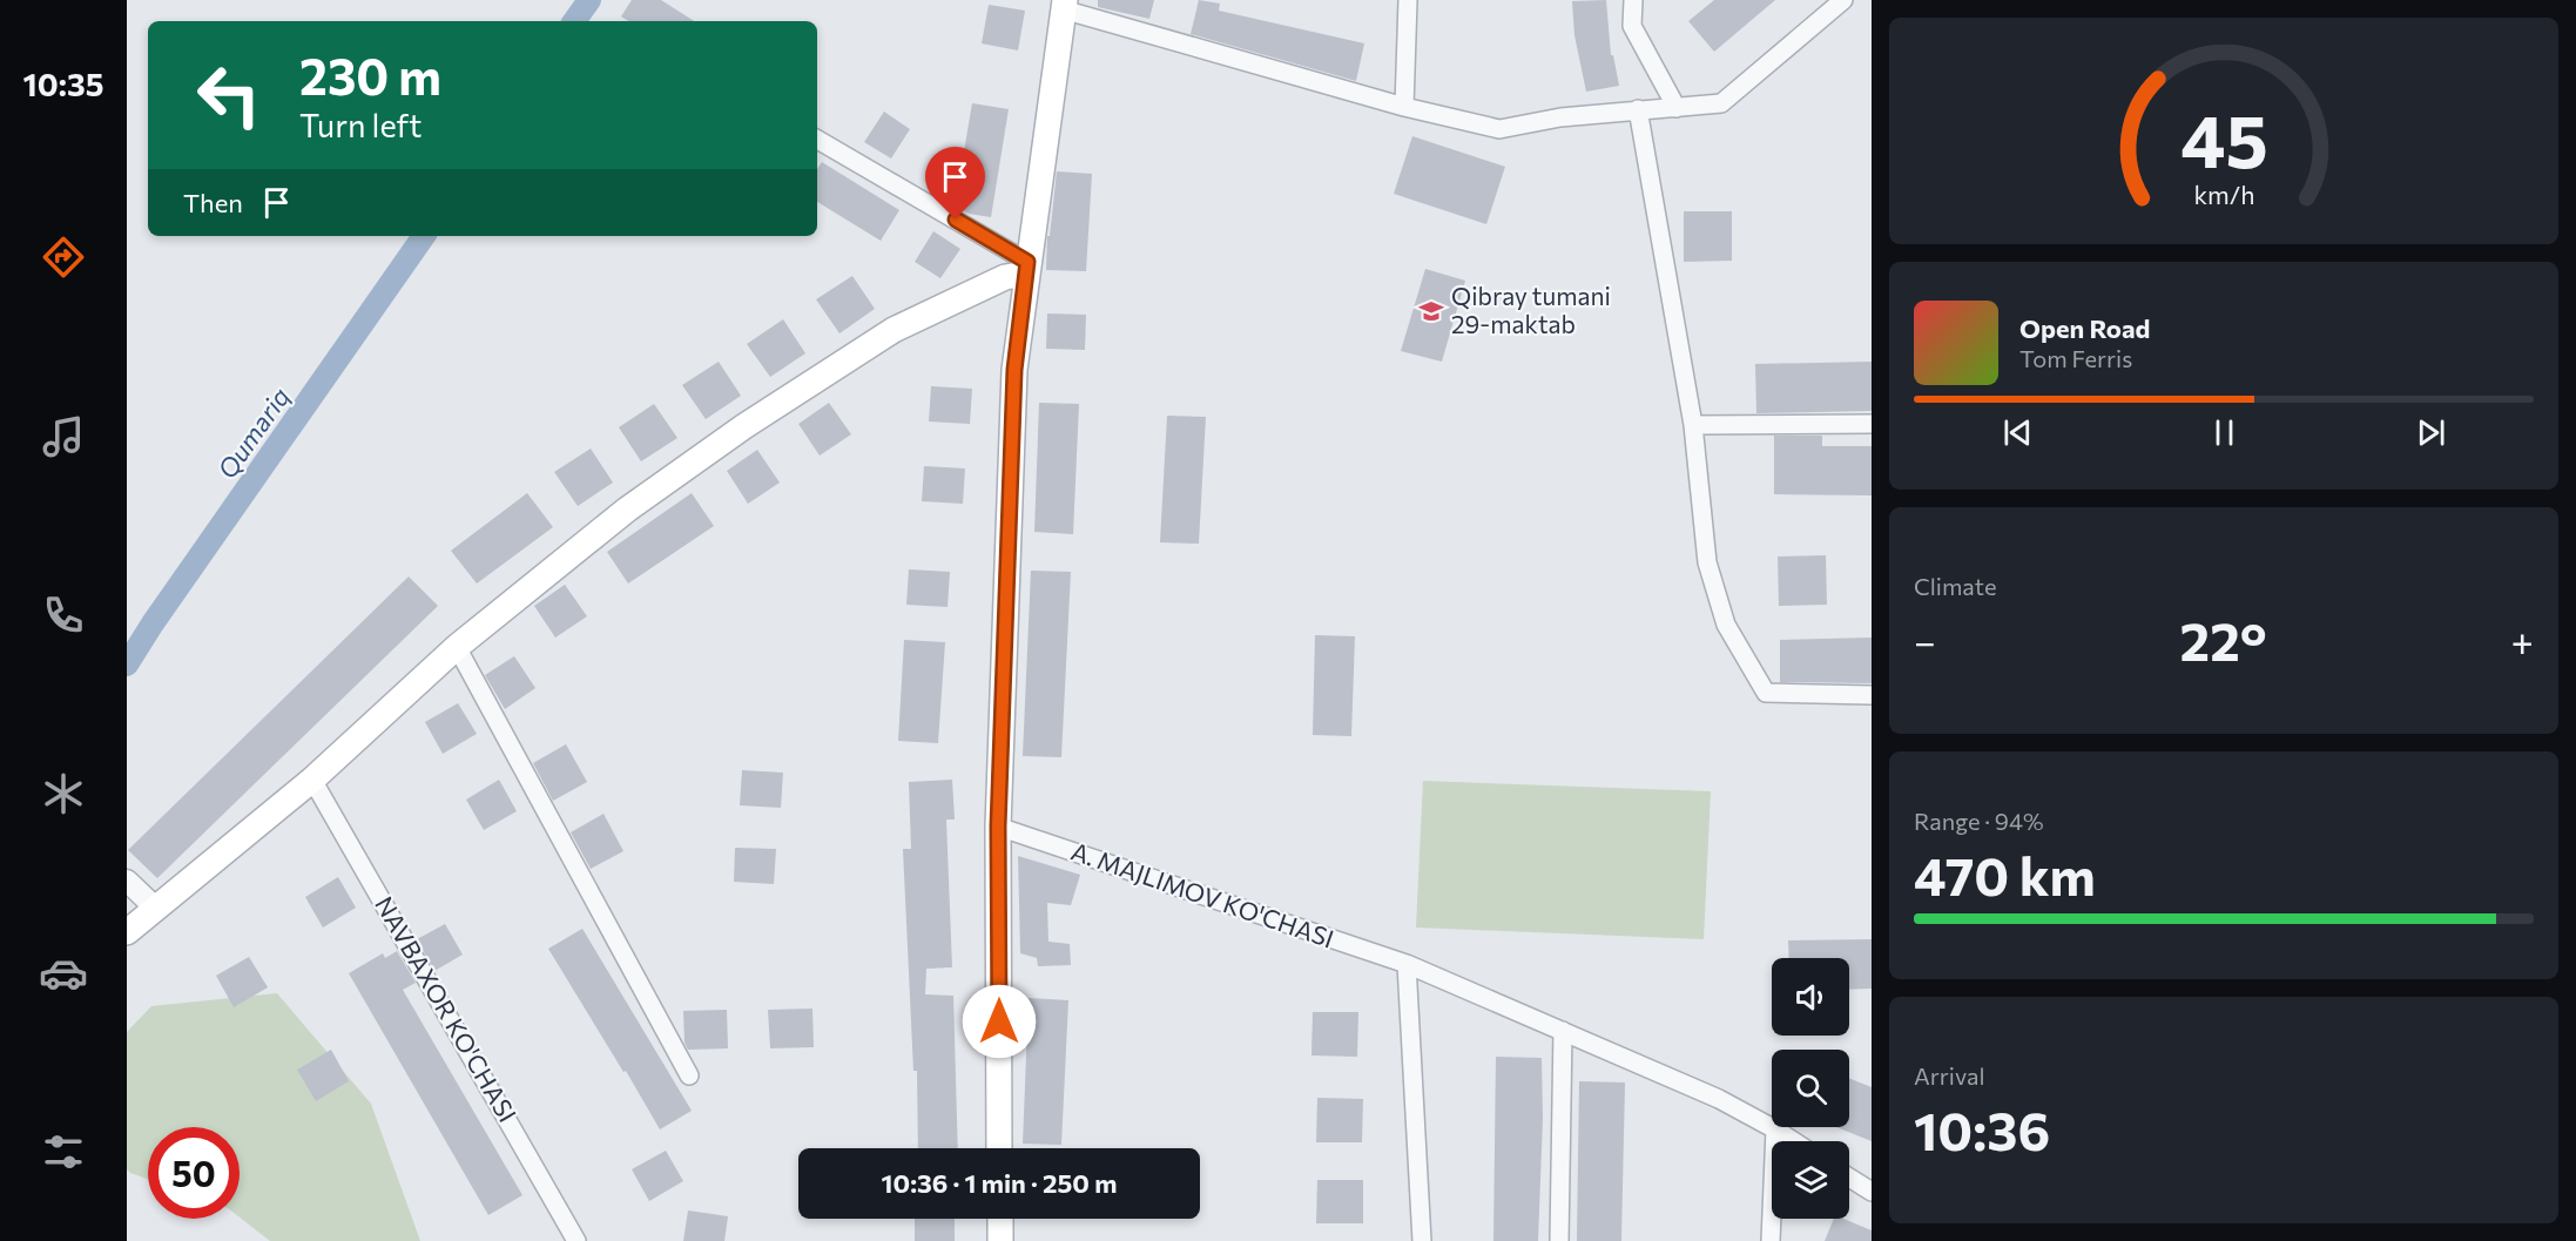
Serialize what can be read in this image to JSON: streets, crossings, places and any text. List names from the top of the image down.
{
  "streets": {
    "street": ["A. MAJLIMOV KO'CHASI", "NAVBAXOR KO'CHASI"]
  },
  "water": ["Qumariq"],
  "places": {
    "school or university": ["Qibray tumani 29-maktab"]
  },
  "page": {
    "tabs": "10:35",
    "turn": ["230 m", "Turn left"],
    "then": "Then",
    "song": ["Open Road", "Tom Ferris"],
    "tile": [
      "Climate",
      ["Range · 94%", "470 km"],
      ["Arrival", "10:36"]
    ],
    "heat": ["−", "22°", "+"],
    "limit": "50",
    "trip": "10:36 · 1 min · 250 m",
    "gauge": ["45", "km/h"]
  }
}
